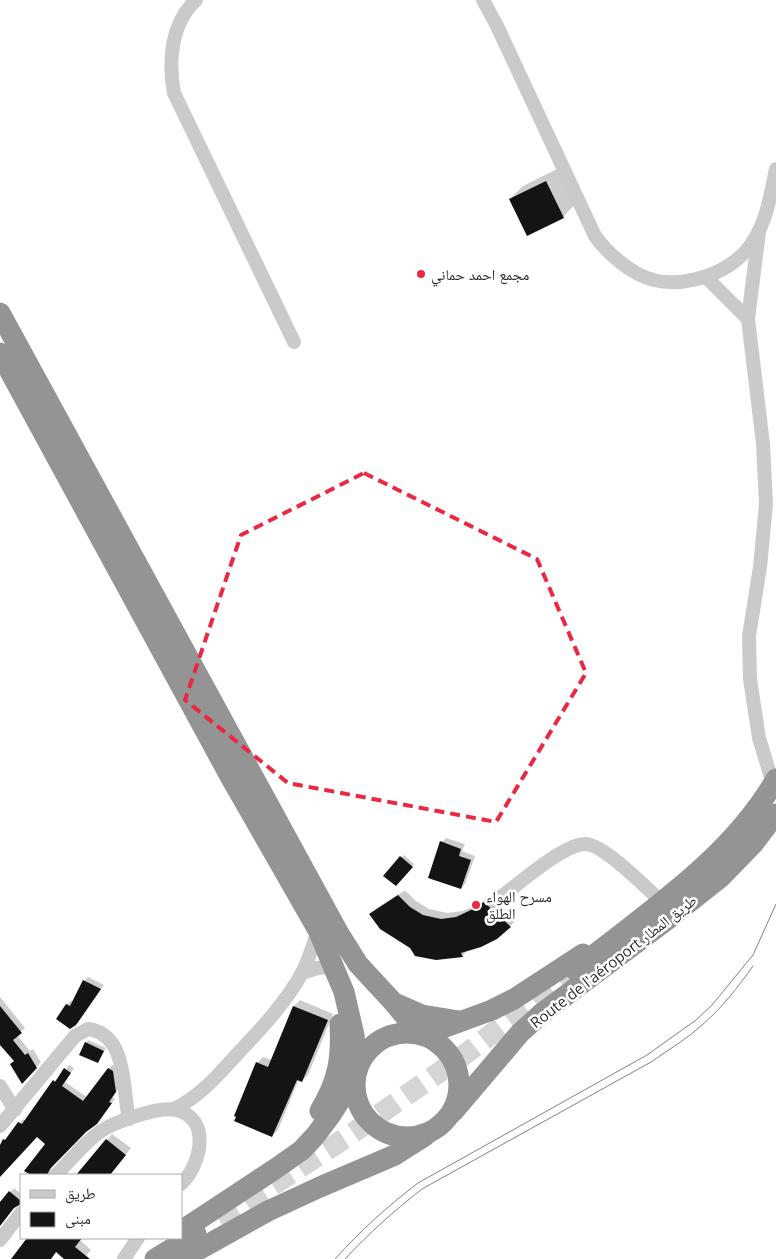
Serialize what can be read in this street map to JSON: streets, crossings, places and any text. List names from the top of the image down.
{
  "streets": {
    "highway": ["Route de l'aéroport طريق المطار"]
  },
  "places": ["مجمع احمد حماني", "مسرح الهواء الطلق"],
  "legend": ["طريق", "مبنى"]
}
